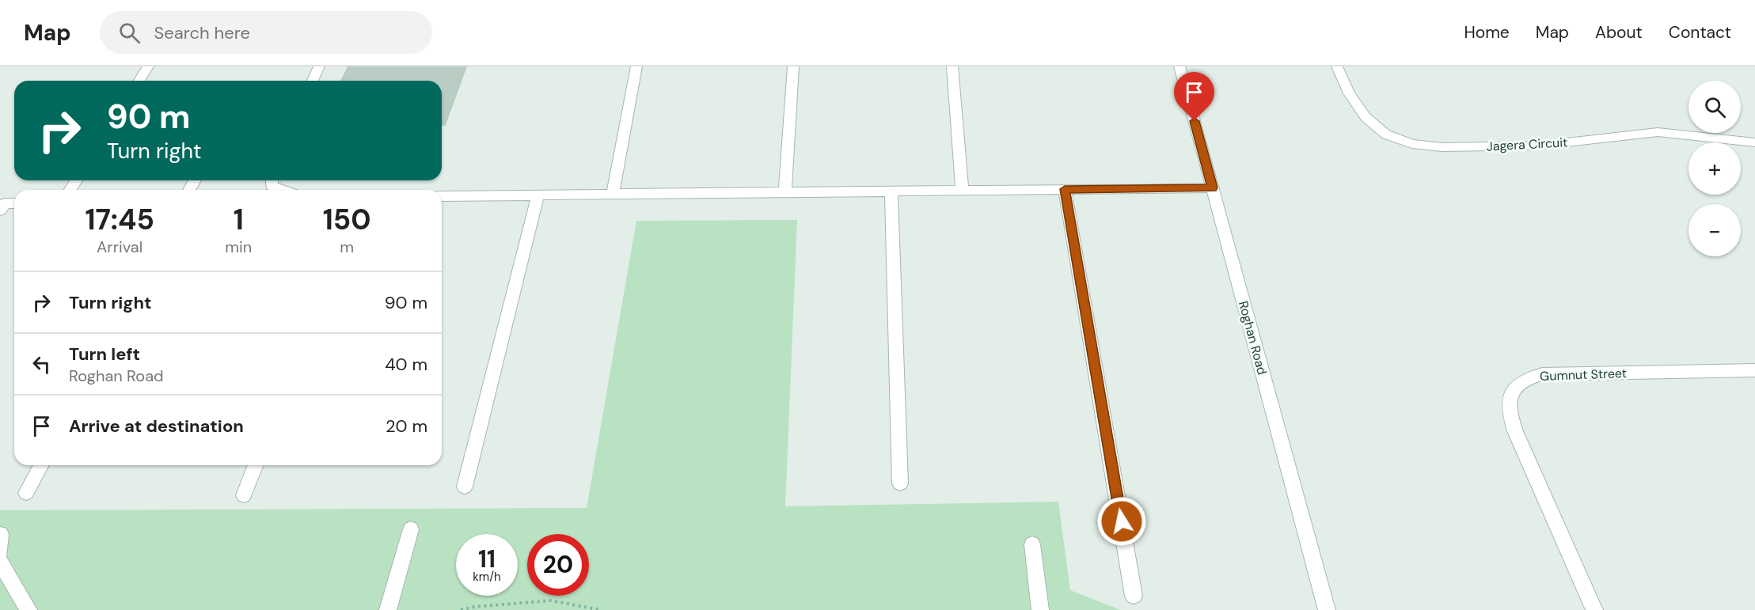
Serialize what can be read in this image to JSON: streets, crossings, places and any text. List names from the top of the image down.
{
  "streets": {
    "street": ["Jagera Circuit", "Roghan Road", "Gumnut Street"]
  },
  "page": {
    "header": "Map",
    "search": "Search here",
    "nav": [
      "Home",
      "Map",
      "About",
      "Contact"
    ],
    "map_buttons": ["+", "−"],
    "turn": ["90 m", "Turn right"],
    "eta": [
      "17:45",
      "Arrival",
      "1",
      "min",
      "150",
      "m"
    ],
    "list": [
      {
        "name": "Turn right",
        "value": "90 m"
      },
      {
        "name": "Turn left",
        "note": "Roghan Road",
        "value": "40 m"
      },
      {
        "name": "Arrive at destination",
        "value": "20 m"
      }
    ],
    "speed": "11 km/h",
    "limit": "20"
  }
}
